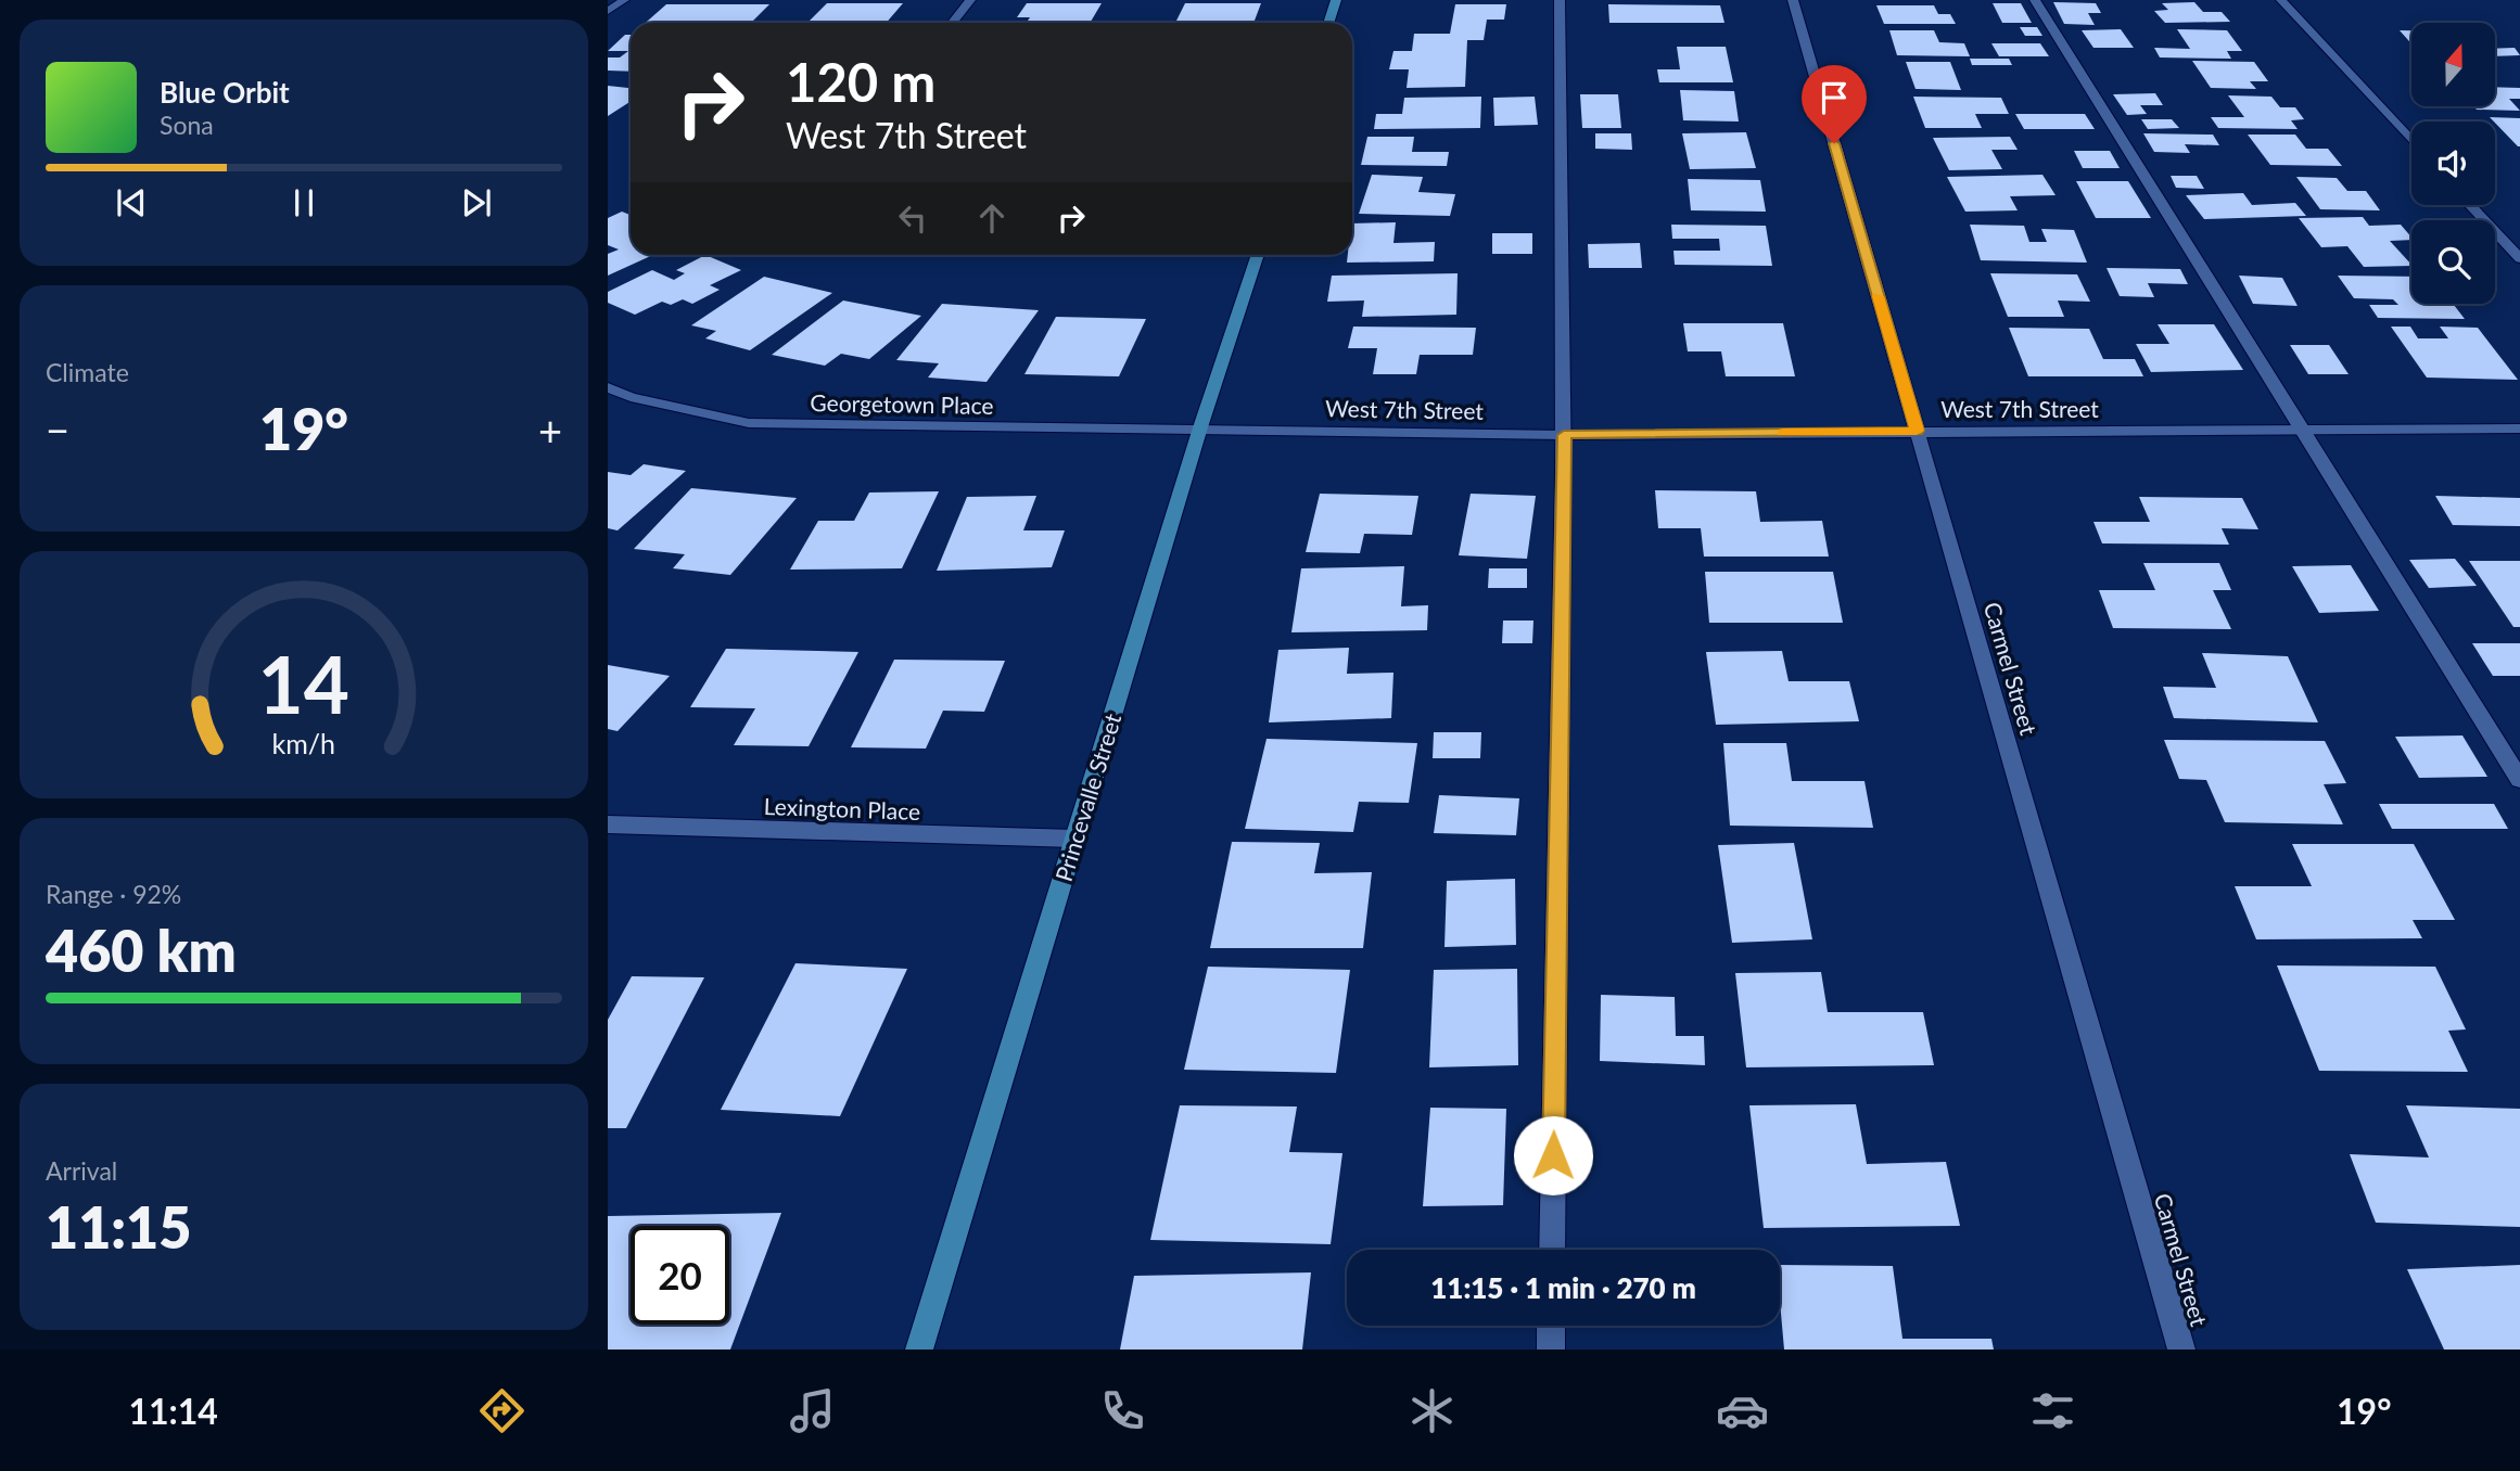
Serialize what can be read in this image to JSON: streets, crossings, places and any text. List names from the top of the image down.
{
  "streets": {
    "street": [
      "Georgetown Place",
      "West 7th Street",
      "Carmel Street",
      "Princevalle Street",
      "Lexington Place"
    ]
  },
  "crossings": [
    ["Georgetown Place", "West 7th Street"],
    ["Georgetown Place", "Princevalle Street"],
    ["West 7th Street", "Carmel Street"],
    ["West 7th Street", "Princevalle Street"],
    ["Princevalle Street", "Lexington Place"]
  ],
  "north": "top",
  "page": {
    "turn": ["120 m", "West 7th Street"],
    "song": ["Blue Orbit", "Sona"],
    "tile": [
      "Climate",
      ["Range · 92%", "460 km"],
      ["Arrival", "11:15"]
    ],
    "heat": ["−", "19°", "+"],
    "limit": "20",
    "trip": "11:15 · 1 min · 270 m",
    "tabs": ["11:14", "19°"],
    "gauge": ["14", "km/h"]
  }
}
